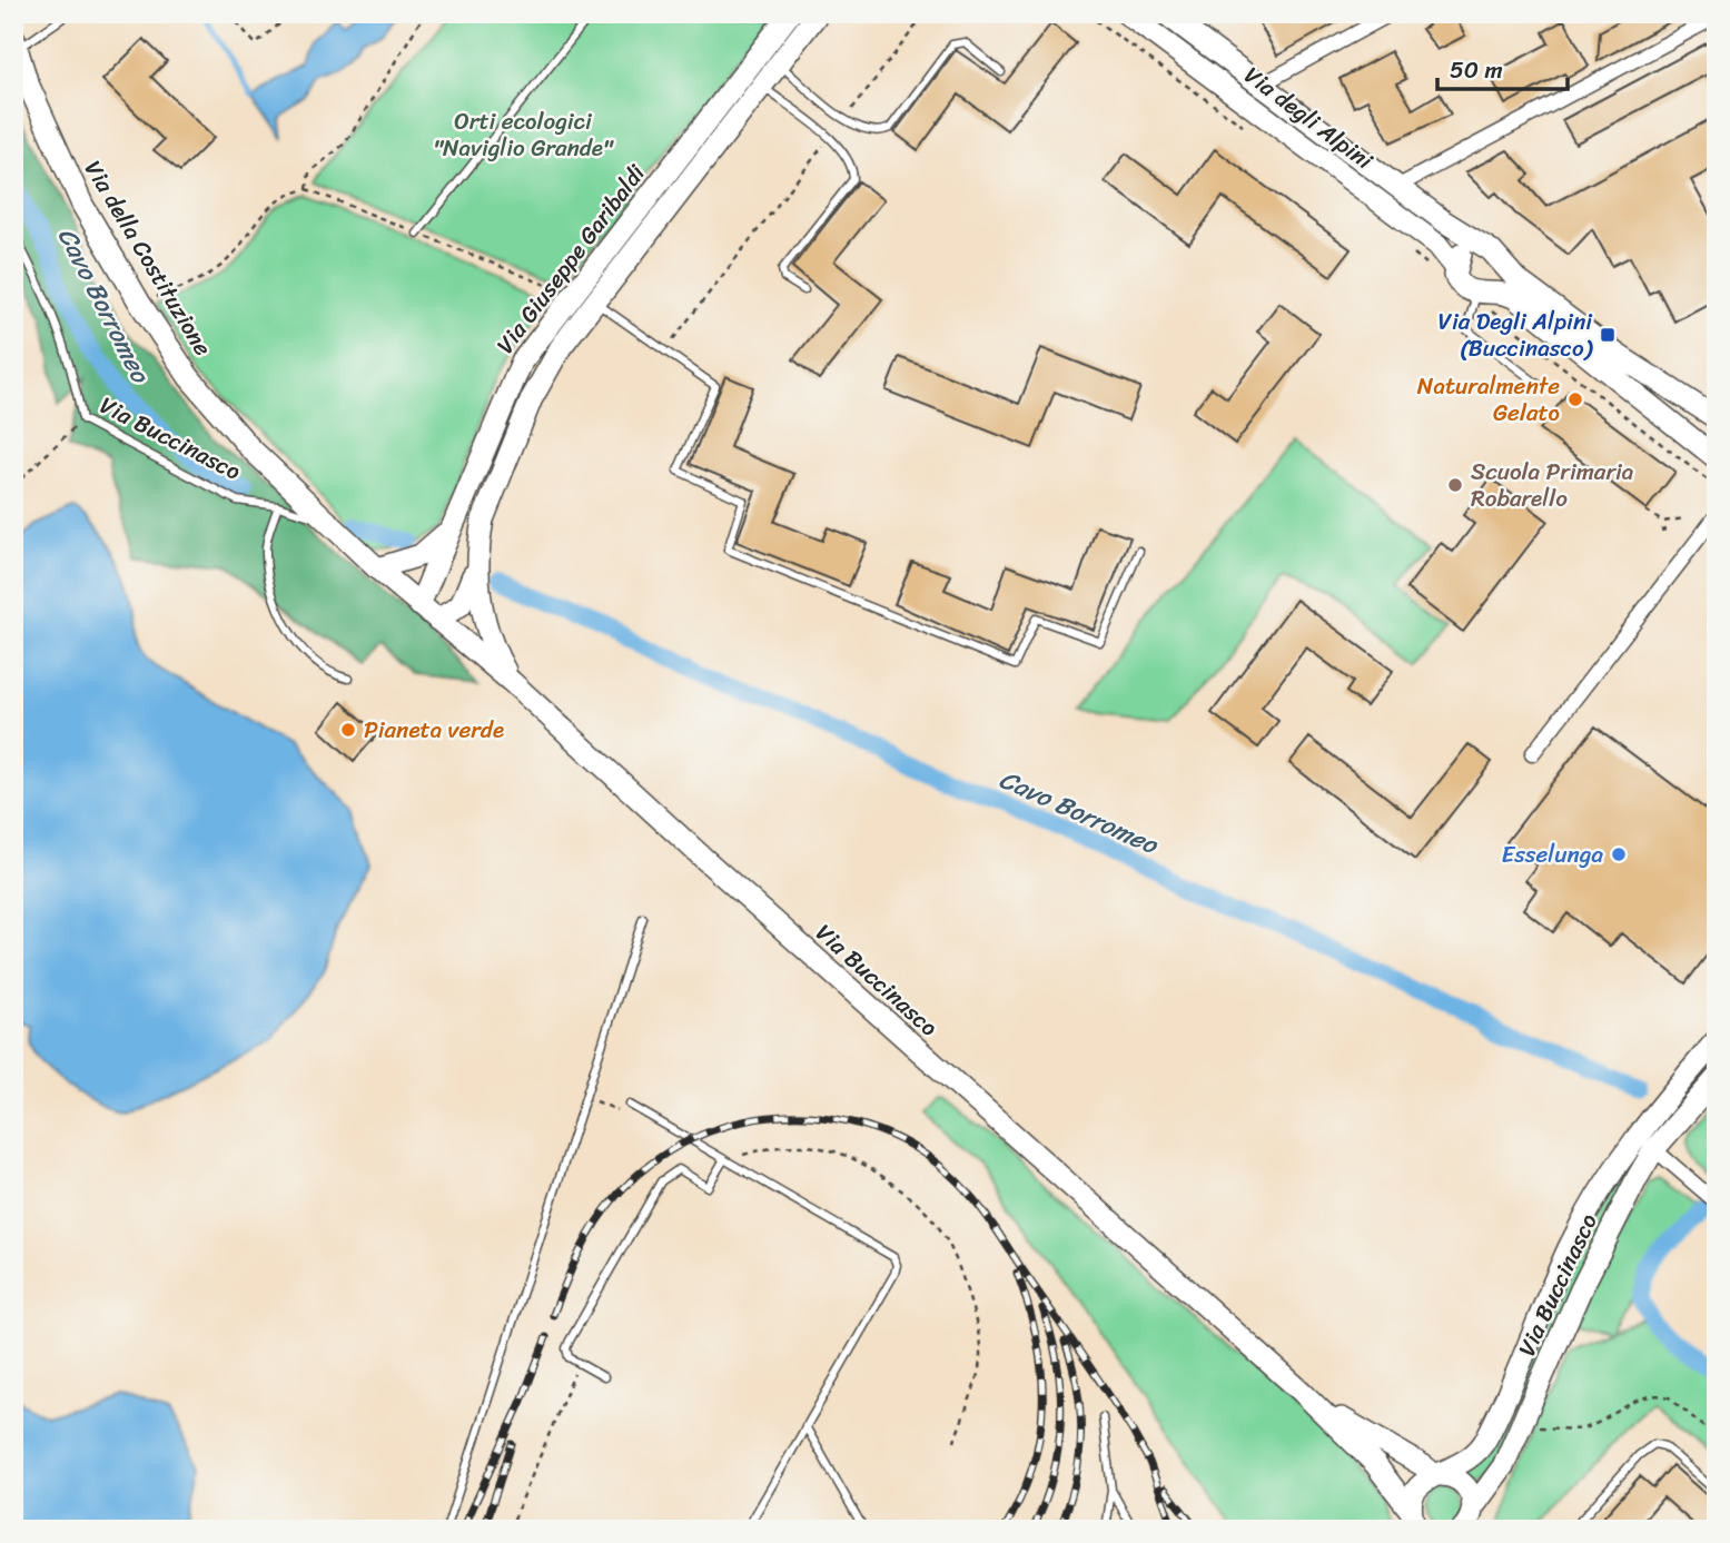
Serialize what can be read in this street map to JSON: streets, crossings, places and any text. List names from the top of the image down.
{
  "streets": {
    "street": [
      "Via degli Alpini",
      "Via della Costituzione",
      "Via Giuseppe Garibaldi",
      "Via Buccinasco"
    ]
  },
  "crossings": [
    ["Via della Costituzione", "Via Giuseppe Garibaldi"],
    ["Via della Costituzione", "Via Buccinasco"],
    ["Via Giuseppe Garibaldi", "Via Buccinasco"]
  ],
  "water": ["Cavo Borromeo"],
  "parks": ["Orti ecologici \"Naviglio Grande\""],
  "places": {
    "transit": ["Via Degli Alpini (Buccinasco)"],
    "other": [
      "Naturalmente Gelato",
      "Scuola Primaria Robarello",
      "Pianeta verde",
      "Esselunga"
    ]
  },
  "scale_bar": "50 m"
}
